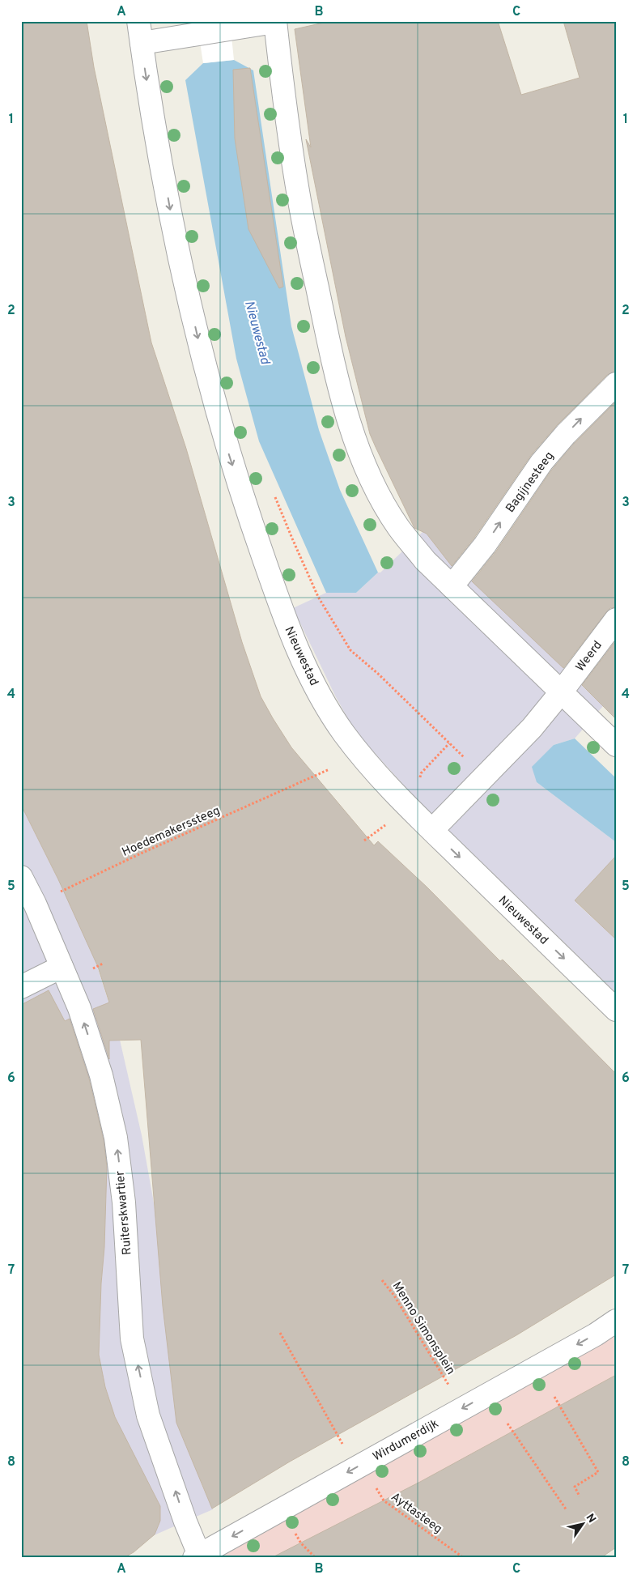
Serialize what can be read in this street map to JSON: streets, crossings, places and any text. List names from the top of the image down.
{
  "streets": {
    "street": [
      "Bagijnesteeg",
      "Nieuwestad",
      "Weerd",
      "Ruiterskwartier",
      "Wirdumerdijk"
    ],
    "path": ["Hoedemakerssteeg", "Menno Simonsplein", "Ayttasteeg"]
  },
  "crossings": [
    ["Hoedemakerssteeg", "Ruiterskwartier"],
    ["Ruiterskwartier", "Wirdumerdijk"]
  ],
  "one_way": ["Bagijnesteeg", "Ruiterskwartier", "Wirdumerdijk"],
  "water": ["Nieuwestad"],
  "north": "top right",
  "grid": {
    "columns": ["A", "B", "C"],
    "rows": [
      "1",
      "2",
      "3",
      "4",
      "5",
      "6",
      "7",
      "8"
    ]
  }
}
